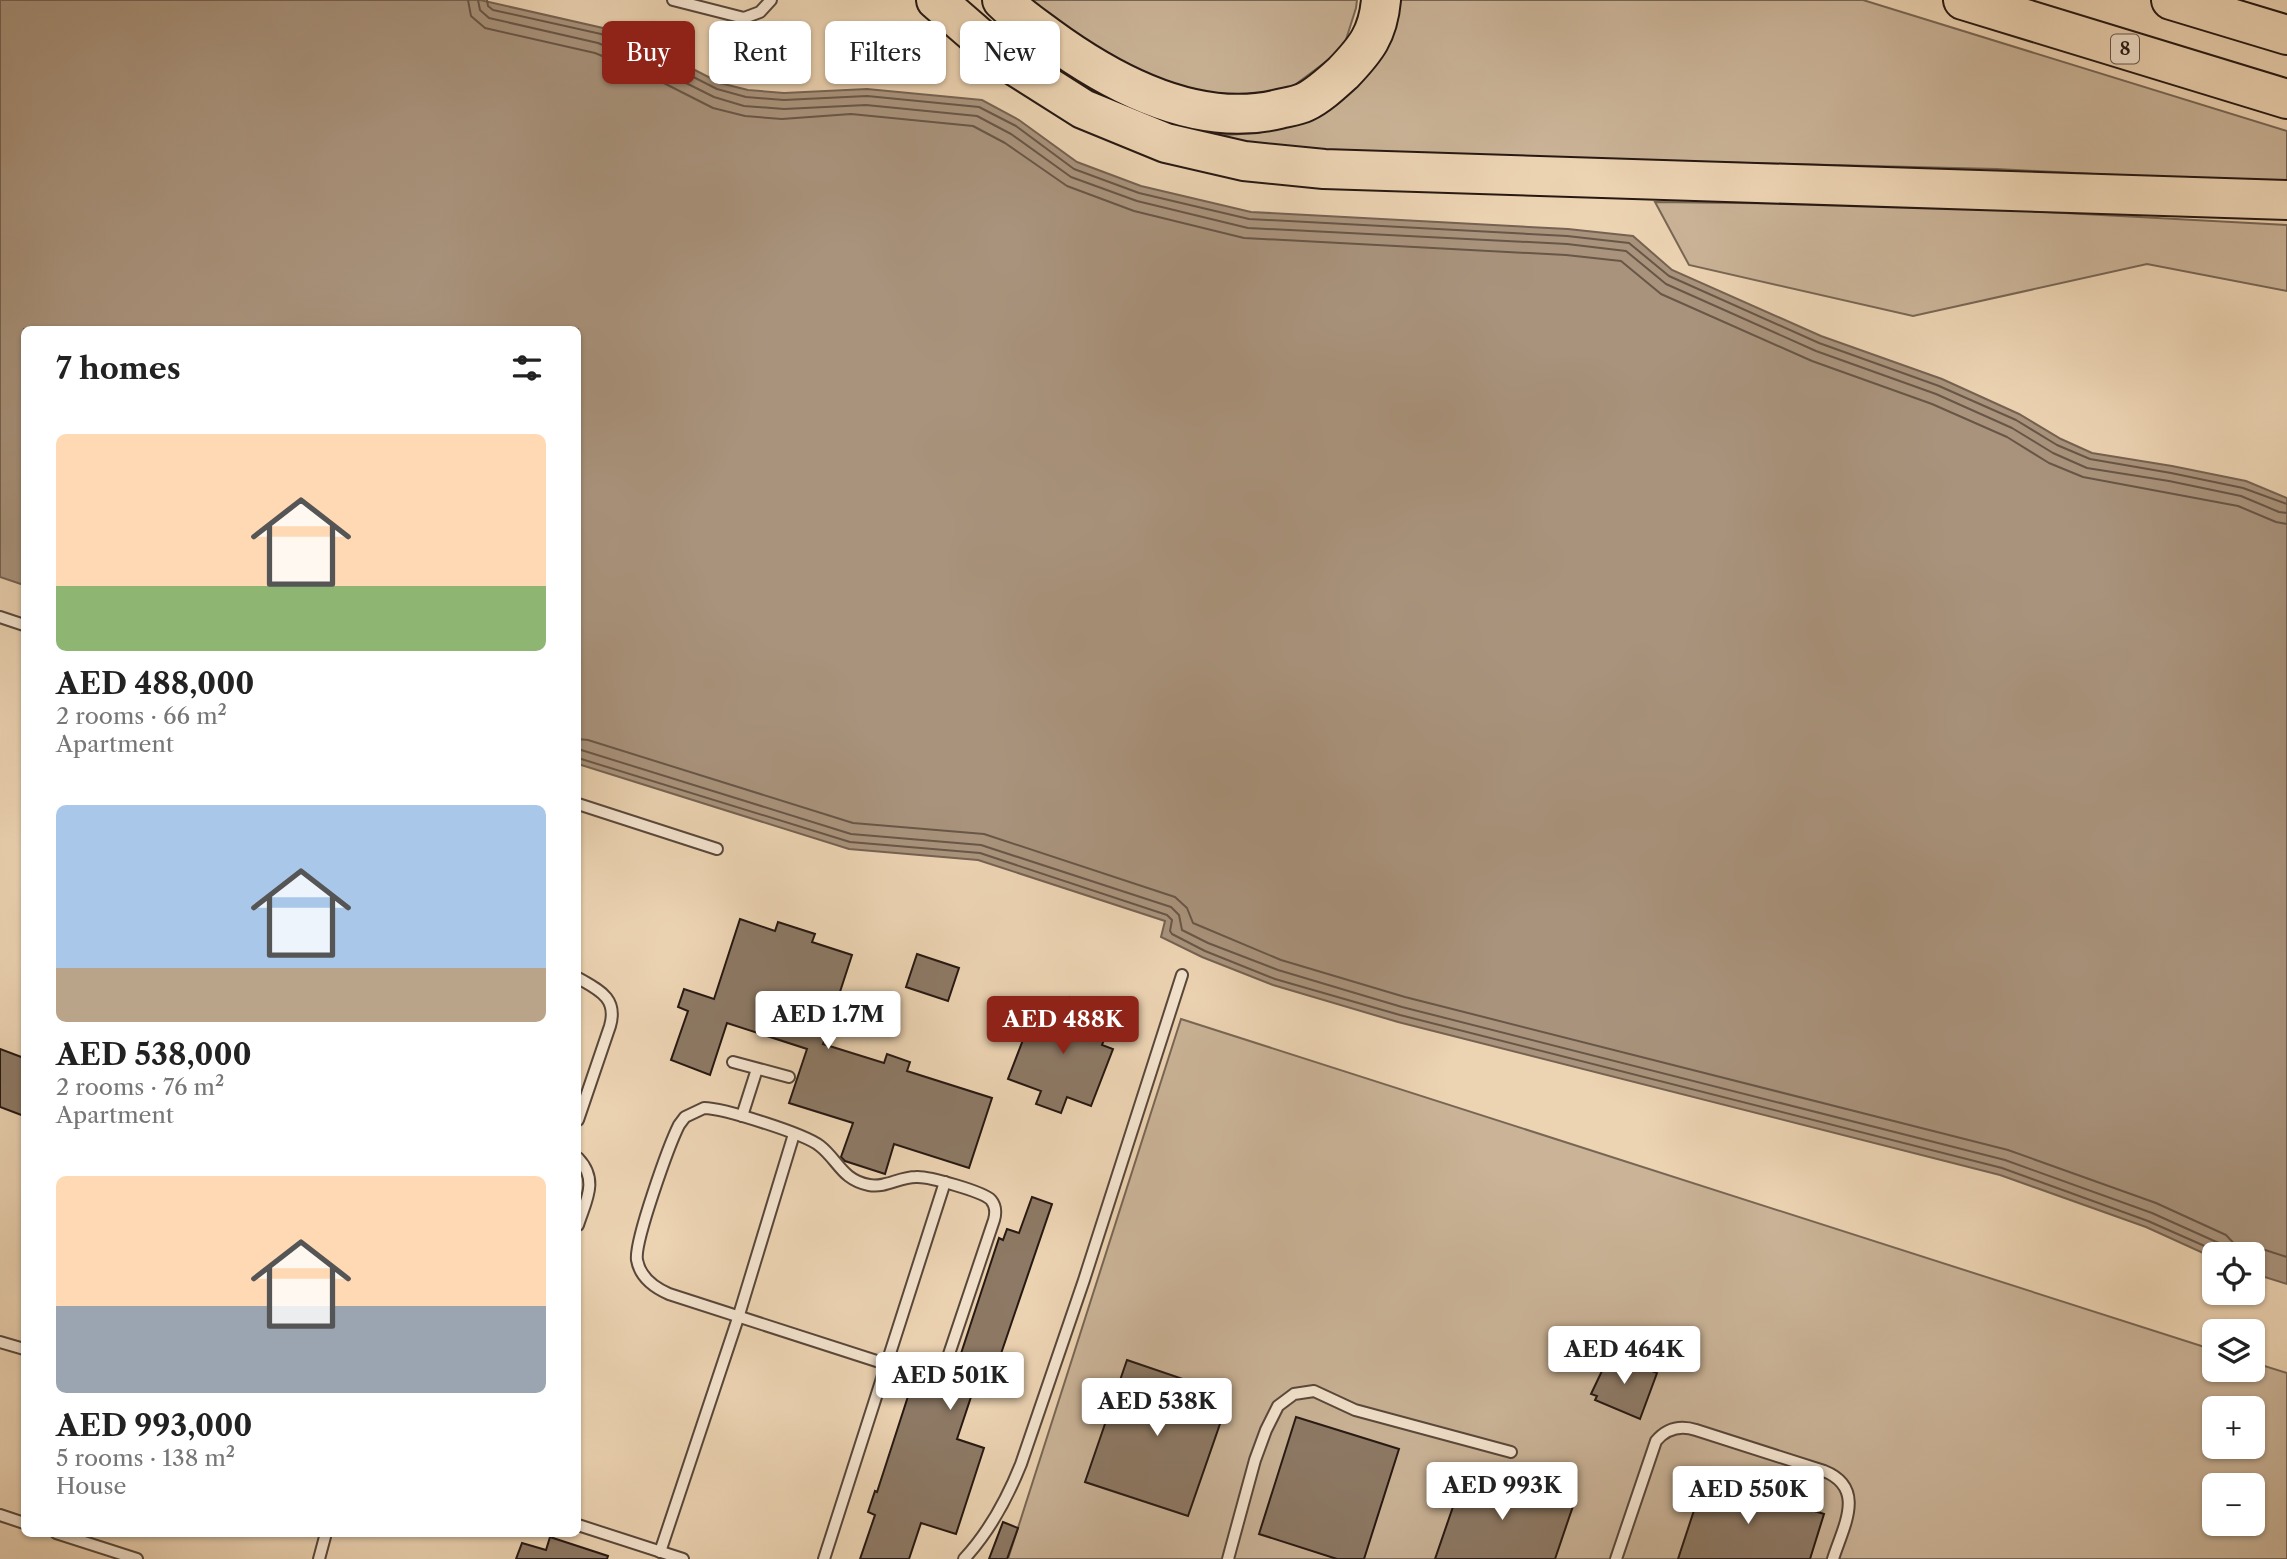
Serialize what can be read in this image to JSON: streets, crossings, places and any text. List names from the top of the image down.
{
  "streets": {
    "highway": ["8"]
  },
  "page": {
    "chip": [
      "Buy",
      "Rent",
      "Filters",
      "New"
    ],
    "heading": "7 homes",
    "list": [
      {
        "name": "AED 488,000",
        "note": "2 rooms · 66 m² · Apartment"
      },
      {
        "name": "AED 538,000",
        "note": "2 rooms · 76 m² · Apartment"
      },
      {
        "name": "AED 993,000",
        "note": "5 rooms · 138 m² · House"
      }
    ],
    "price": [
      "AED 1.7M",
      "AED 488K",
      "AED 464K",
      "AED 501K",
      "AED 538K",
      "AED 993K",
      "AED 550K"
    ],
    "map_buttons": ["+", "−"]
  }
}
